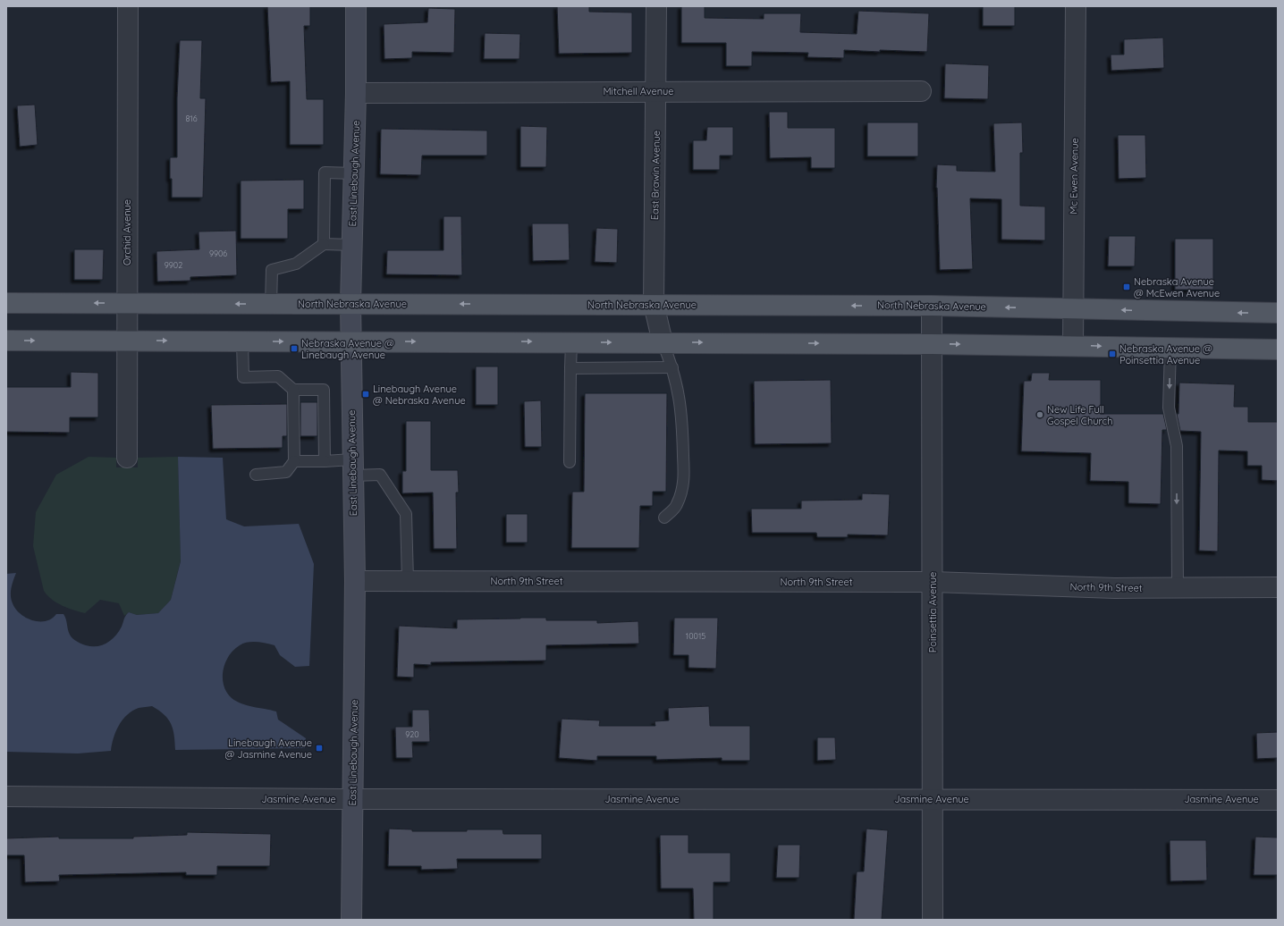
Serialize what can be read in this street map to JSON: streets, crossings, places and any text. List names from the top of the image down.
{
  "streets": {
    "main road": ["North Nebraska Avenue"],
    "street": [
      "Mitchell Avenue",
      "East Linebaugh Avenue",
      "East Brawin Avenue",
      "Mc Ewen Avenue",
      "Orchid Avenue",
      "North 9th Street",
      "Poinsettia Avenue",
      "Jasmine Avenue"
    ]
  },
  "crossings": [
    ["Mitchell Avenue", "East Linebaugh Avenue"],
    ["Mitchell Avenue", "East Brawin Avenue"],
    ["East Linebaugh Avenue", "North Nebraska Avenue"],
    ["East Linebaugh Avenue", "North 9th Street"],
    ["East Linebaugh Avenue", "Jasmine Avenue"],
    ["East Brawin Avenue", "North Nebraska Avenue"],
    ["Mc Ewen Avenue", "North Nebraska Avenue"],
    ["Orchid Avenue", "North Nebraska Avenue"],
    ["North Nebraska Avenue", "Poinsettia Avenue"],
    ["North 9th Street", "Poinsettia Avenue"],
    ["Poinsettia Avenue", "Jasmine Avenue"]
  ],
  "places": {
    "transit": [
      "Nebraska Avenue @ McEwen Avenue",
      "Nebraska Avenue @ Linebaugh Avenue",
      "Nebraska Avenue @ Poinsettia Avenue",
      "Linebaugh Avenue @ Nebraska Avenue",
      "Linebaugh Avenue @ Jasmine Avenue"
    ],
    "other": ["New Life Full Gospel Church"]
  },
  "house_numbers": [
    "816",
    "9906",
    "9902",
    "10015",
    "920"
  ]
}
